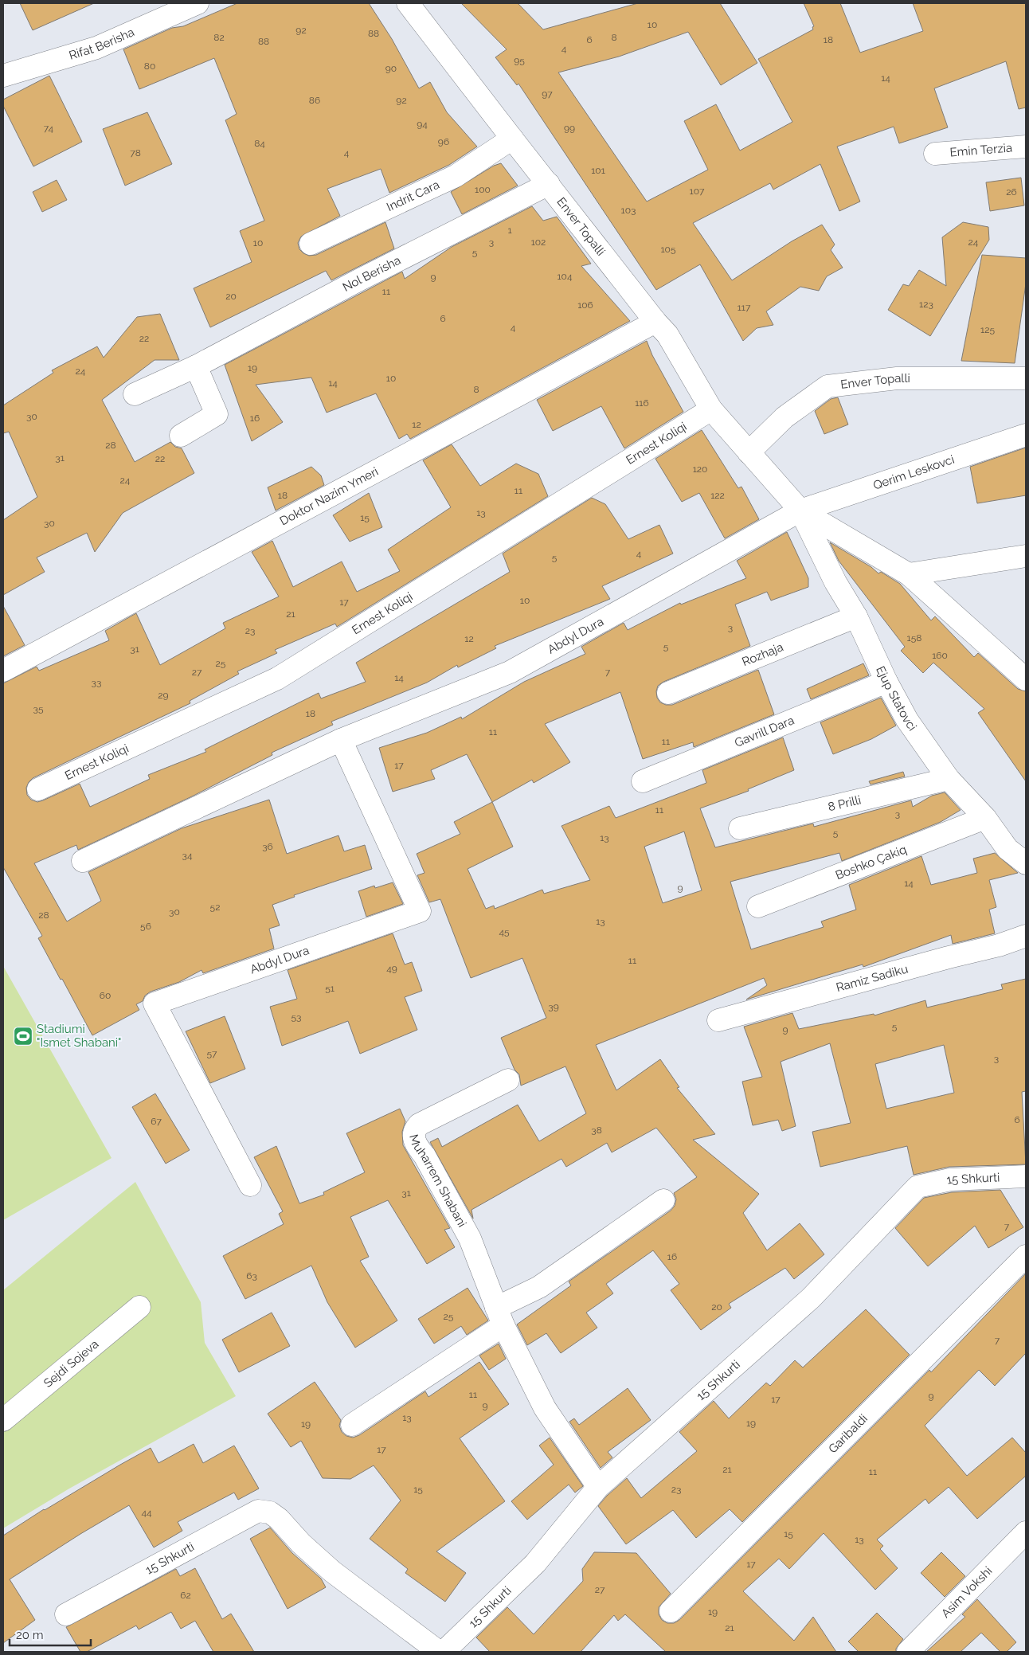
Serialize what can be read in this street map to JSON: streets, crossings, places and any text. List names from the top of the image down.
{
  "streets": {
    "street": [
      "Rifat Berisha",
      "Emin Terzia",
      "Indrit Cara",
      "Enver Topalli",
      "Nol Berisha",
      "Ernest Koliqi",
      "Qerim Leskovci",
      "Doktor Nazim Ymeri",
      "Abdyl Dura",
      "Rozhaja",
      "Ejup Statovci",
      "Gavrill Dara",
      "8 Prilli",
      "Boshko Çakiq",
      "Ramiz Sadiku",
      "15 Shkurti",
      "Muharrem Shabani",
      "Sejdi Sojeva",
      "Garibaldi",
      "Asim Vokshi"
    ]
  },
  "crossings": [
    ["Indrit Cara", "Enver Topalli"],
    ["Enver Topalli", "Nol Berisha"],
    ["Enver Topalli", "Ernest Koliqi"],
    ["Enver Topalli", "Qerim Leskovci"],
    ["Enver Topalli", "Doktor Nazim Ymeri"],
    ["Enver Topalli", "Abdyl Dura"],
    ["Enver Topalli", "Ejup Statovci"],
    ["Qerim Leskovci", "Abdyl Dura"],
    ["Qerim Leskovci", "Ejup Statovci"],
    ["Abdyl Dura", "Ejup Statovci"],
    ["Rozhaja", "Ejup Statovci"],
    ["Ejup Statovci", "Gavrill Dara"],
    ["Ejup Statovci", "8 Prilli"],
    ["Ejup Statovci", "Boshko Çakiq"],
    ["15 Shkurti", "Muharrem Shabani"]
  ],
  "places": {
    "sports": ["Stadiumi \"Ismet Shabani\""]
  },
  "house_numbers": [
    "10",
    "92",
    "88",
    "82",
    "8",
    "6",
    "18",
    "88",
    "4",
    "95",
    "80",
    "90",
    "14",
    "97",
    "86",
    "92",
    "94",
    "74",
    "99",
    "96",
    "84",
    "78",
    "4",
    "101",
    "100",
    "107",
    "26",
    "103",
    "1",
    "3",
    "102",
    "24",
    "10",
    "105",
    "5",
    "104",
    "9",
    "11",
    "20",
    "123",
    "106",
    "117",
    "6",
    "4",
    "125",
    "22",
    "19",
    "24",
    "10",
    "14",
    "8",
    "116",
    "30",
    "16",
    "12",
    "28",
    "31",
    "22",
    "120",
    "24",
    "11",
    "18",
    "122",
    "13",
    "15",
    "30",
    "4",
    "5",
    "10",
    "17",
    "21",
    "3",
    "23",
    "158",
    "12",
    "5",
    "31",
    "160",
    "25",
    "27",
    "7",
    "14",
    "33",
    "29",
    "35",
    "18",
    "11",
    "11",
    "17",
    "11",
    "3",
    "5",
    "13",
    "36",
    "34",
    "14",
    "9",
    "52",
    "30",
    "28",
    "13",
    "56",
    "45",
    "11",
    "49",
    "51",
    "60",
    "39",
    "53",
    "5",
    "9",
    "57",
    "3",
    "6",
    "67",
    "38",
    "31",
    "7",
    "16",
    "63",
    "20",
    "25",
    "7",
    "11",
    "9",
    "17",
    "9",
    "13",
    "19",
    "19",
    "17",
    "21",
    "11",
    "15",
    "23",
    "44",
    "15",
    "13",
    "17",
    "27",
    "62",
    "19",
    "21"
  ],
  "scale_bar": "20 m"
}
